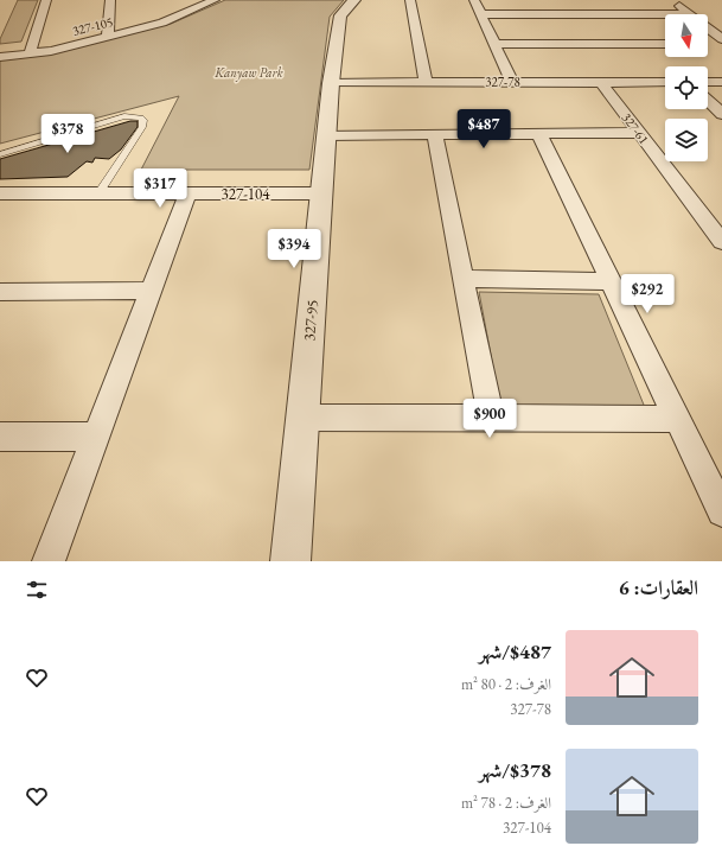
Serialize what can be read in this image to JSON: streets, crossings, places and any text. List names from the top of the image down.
{
  "streets": {
    "street": [
      "327-105",
      "327-78",
      "327-61",
      "327-104",
      "327-95"
    ]
  },
  "crossings": [
    ["327-78", "327-61"],
    ["327-78", "327-95"],
    ["327-104", "327-95"]
  ],
  "parks": ["Kanyaw Park"],
  "north": "bottom",
  "page": {
    "price": [
      "$487",
      "$378",
      "$317",
      "$394",
      "$292",
      "$900"
    ],
    "heading": "العقارات: 6",
    "list": [
      {
        "name": "$487/شهر",
        "note": "الغرف: 2 · 80 m² · 327-78"
      },
      {
        "name": "$378/شهر",
        "note": "الغرف: 2 · 78 m² · 327-104"
      }
    ]
  }
}
